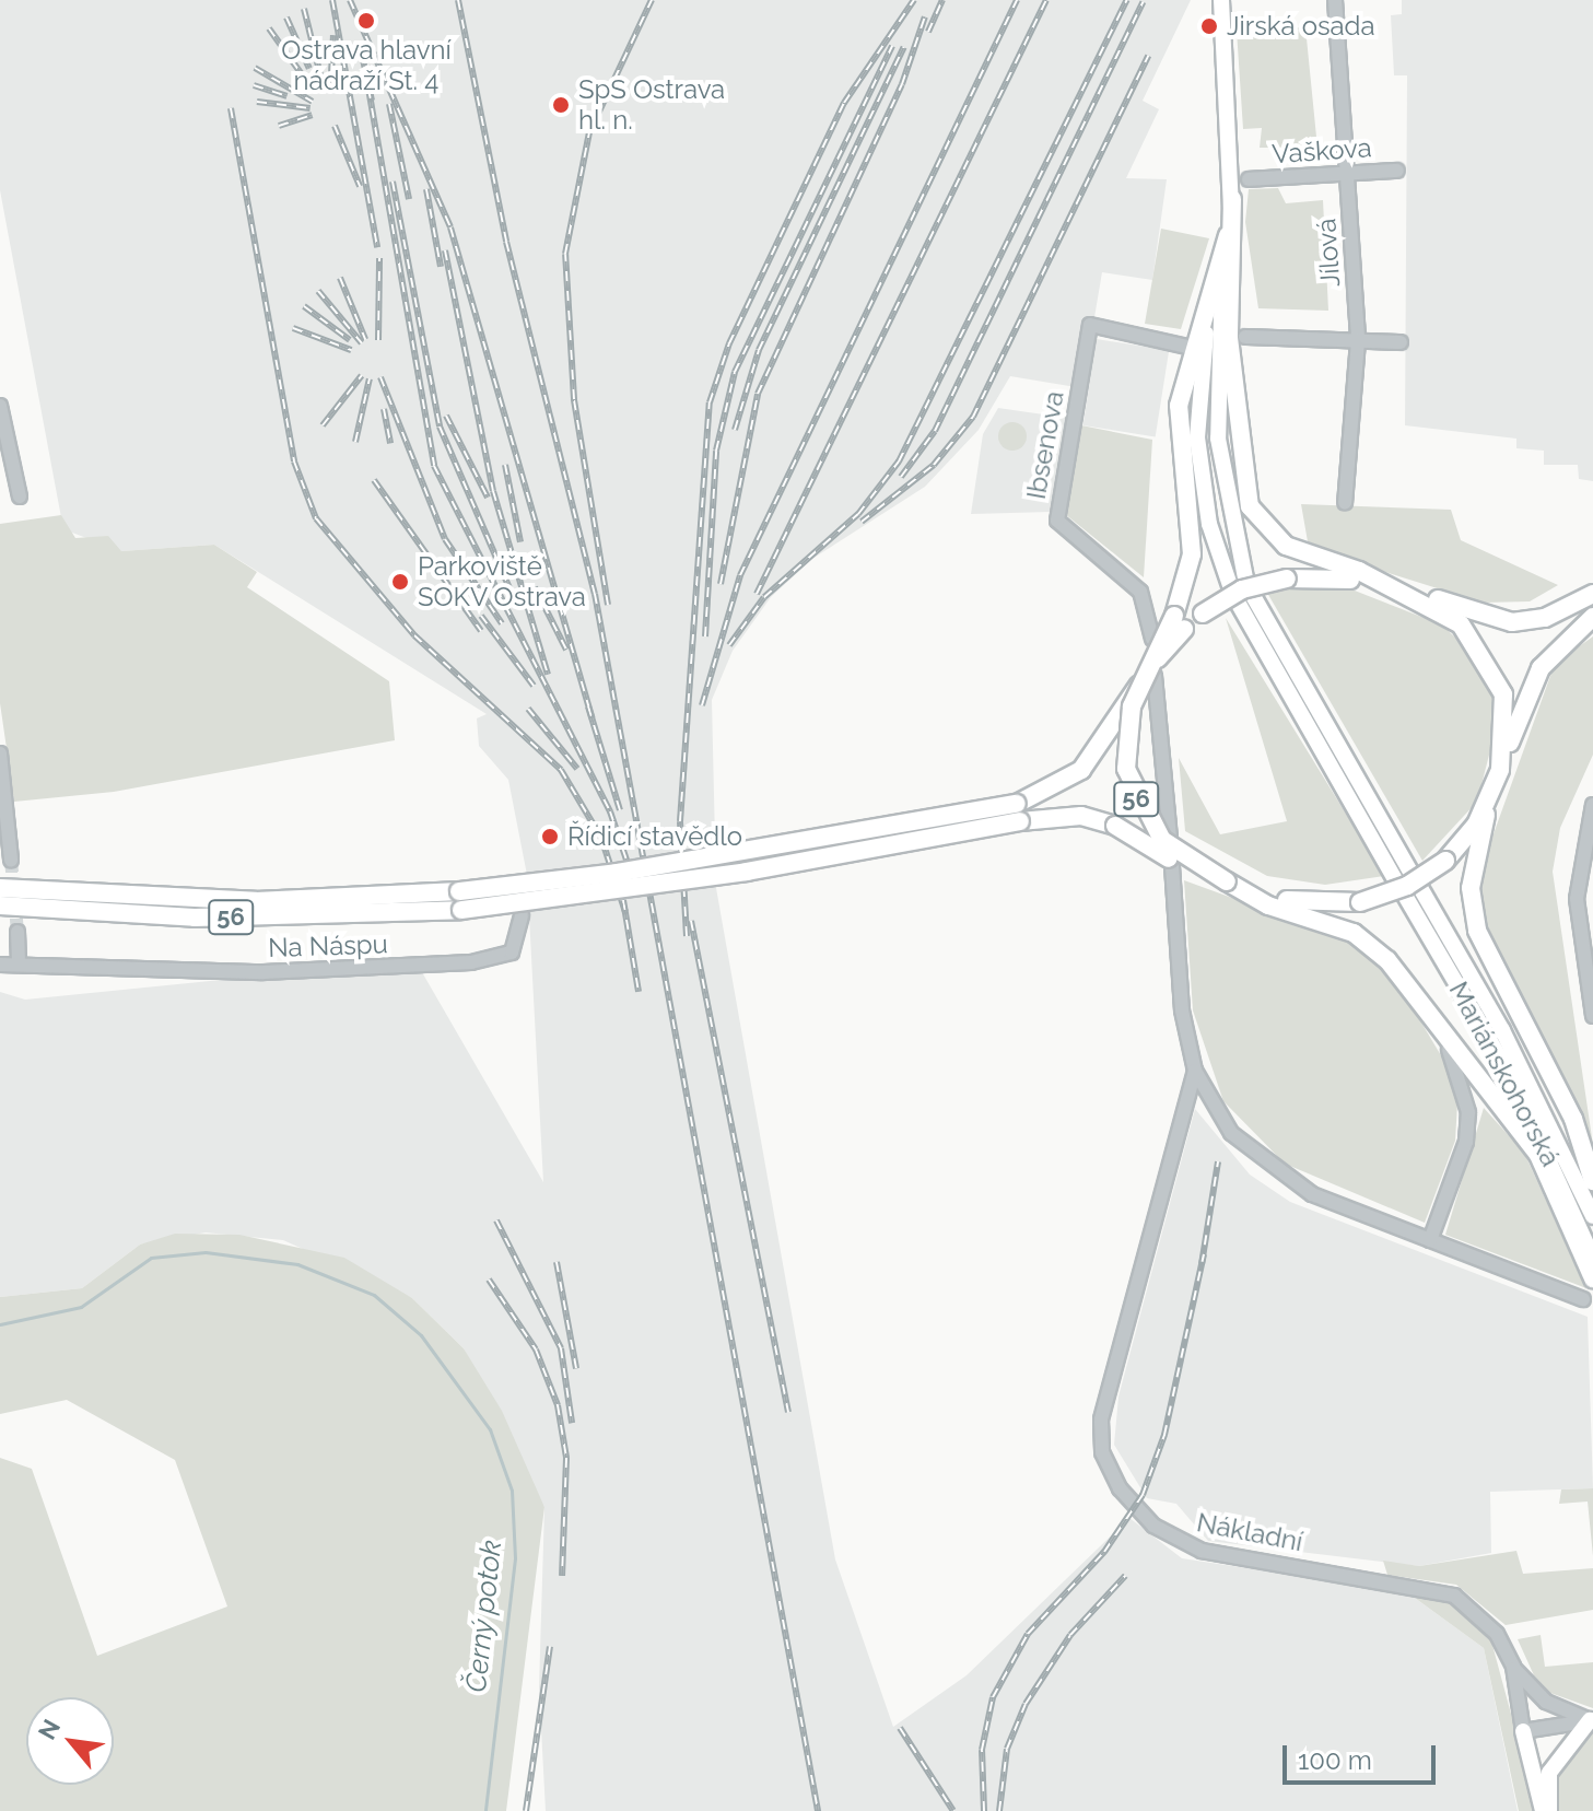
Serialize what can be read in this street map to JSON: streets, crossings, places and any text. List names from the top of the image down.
{
  "streets": {
    "highway": ["56"],
    "main road": ["Mariánskohorská"],
    "street": [
      "Vaškova",
      "Jílová",
      "Ibsenova",
      "Na Náspu",
      "Nákladní"
    ]
  },
  "crossings": [
    ["Vaškova", "Jílová"]
  ],
  "water": ["Černý potok"],
  "places": [
    "Ostrava hlavní nádraží St. 4",
    "Jirská osada",
    "SpS Ostrava hl. n.",
    "Parkoviště SOKV Ostrava",
    "Řídicí stavědlo"
  ],
  "scale_bar": "100 m",
  "north": "top left"
}
